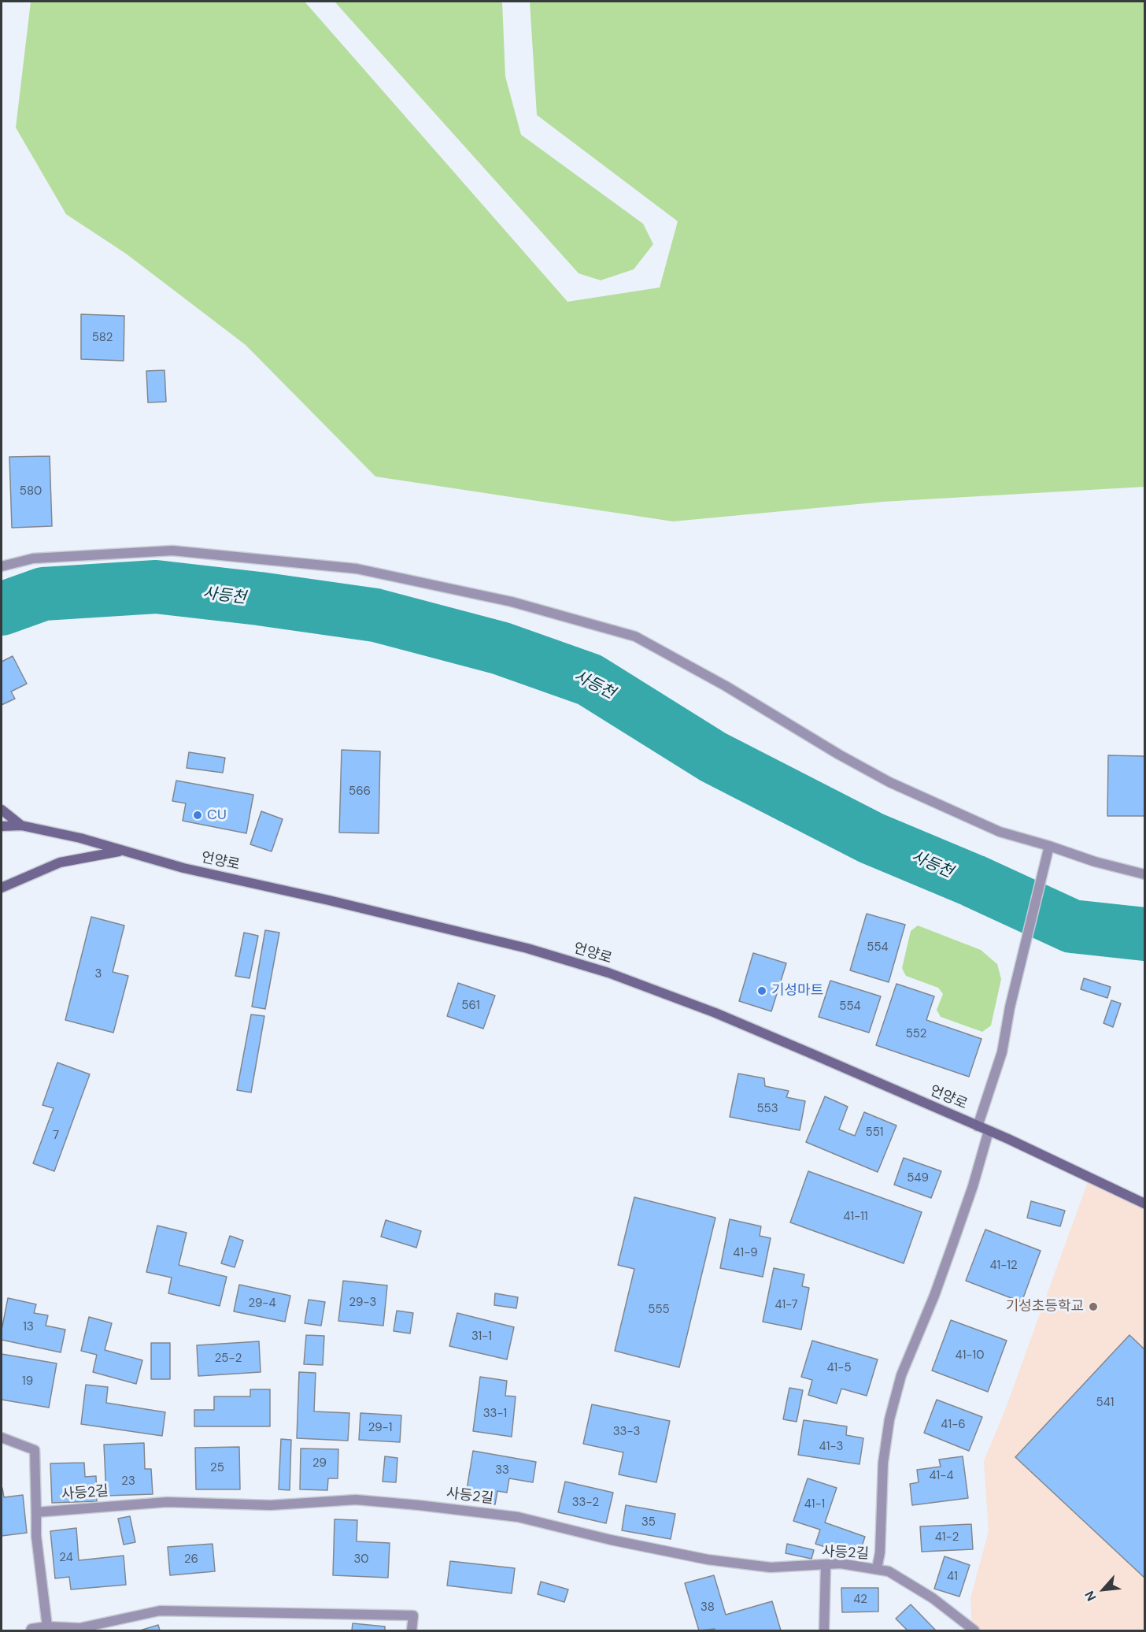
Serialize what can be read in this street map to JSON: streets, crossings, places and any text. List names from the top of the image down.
{
  "streets": {
    "street": ["언양로", "사등2길"]
  },
  "water": ["사등천"],
  "places": ["CU", "기성마트", "기성초등학교"],
  "house_numbers": [
    "582",
    "580",
    "566",
    "554",
    "3",
    "561",
    "554",
    "552",
    "553",
    "551",
    "7",
    "549",
    "41-11",
    "41-9",
    "41-12",
    "29-3",
    "29-4",
    "41-7",
    "555",
    "13",
    "31-1",
    "41-10",
    "25-2",
    "41-5",
    "19",
    "541",
    "33-1",
    "41-6",
    "29-1",
    "33-3",
    "41-3",
    "29",
    "25",
    "33",
    "41-4",
    "23",
    "33-2",
    "41-1",
    "35",
    "41-2",
    "24",
    "26",
    "30",
    "41",
    "42",
    "38"
  ],
  "north": "bottom left"
}
